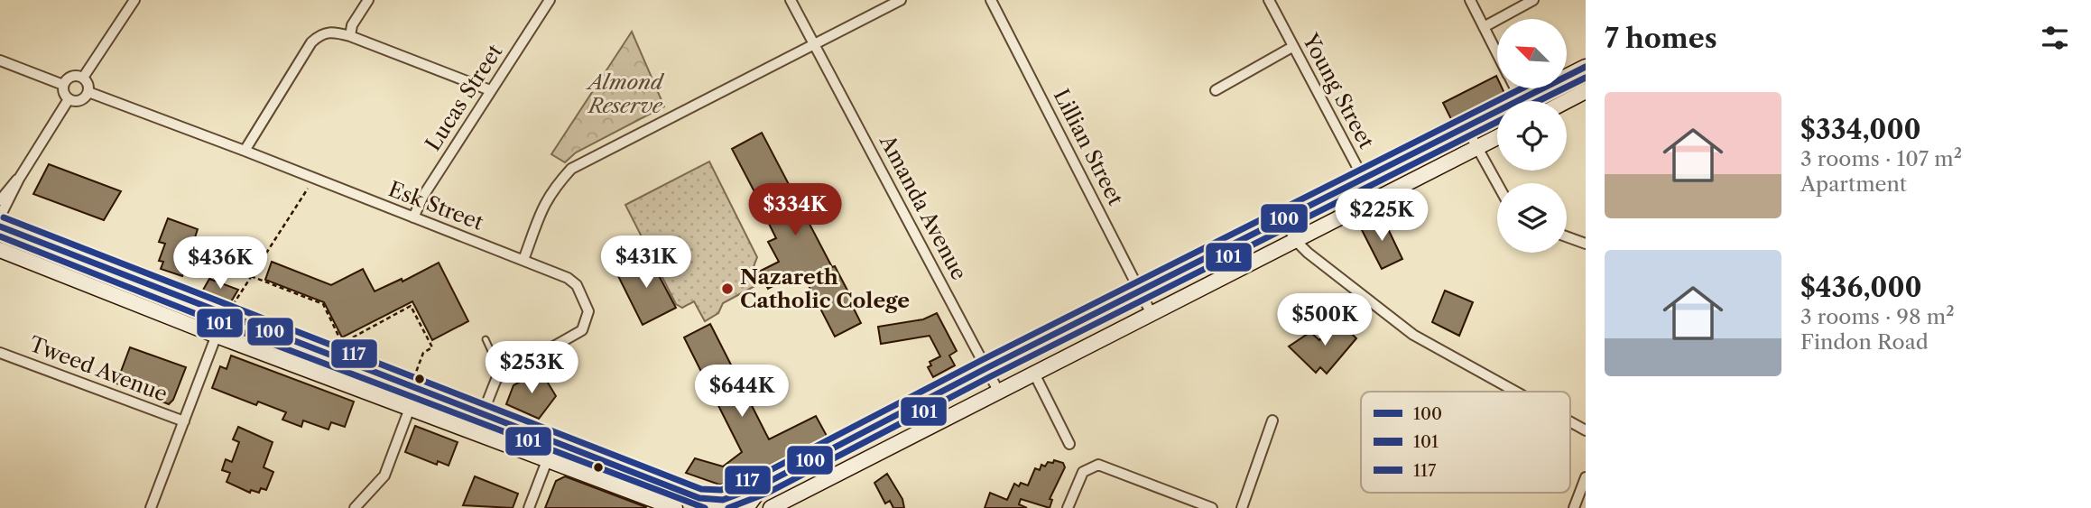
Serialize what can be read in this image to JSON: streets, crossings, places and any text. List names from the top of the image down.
{
  "streets": {
    "street": [
      "Young Street",
      "Lucas Street",
      "Lillian Street",
      "Esk Street",
      "Amanda Avenue",
      "Tweed Avenue"
    ]
  },
  "crossings": [
    ["Lucas Street", "Esk Street"]
  ],
  "parks": ["Almond Reserve"],
  "places": ["Nazareth Catholic Colege"],
  "lines": ["transit line 100", "transit line 101", "transit line 117"],
  "legend": ["100", "101", "117"],
  "north": "top left",
  "page": {
    "heading": "7 homes",
    "list": [
      {
        "name": "$334,000",
        "note": "3 rooms · 107 m² · Apartment"
      },
      {
        "name": "$436,000",
        "note": "3 rooms · 98 m² · Findon Road"
      }
    ],
    "price": [
      "$334K",
      "$225K",
      "$431K",
      "$436K",
      "$500K",
      "$253K",
      "$644K"
    ]
  }
}
